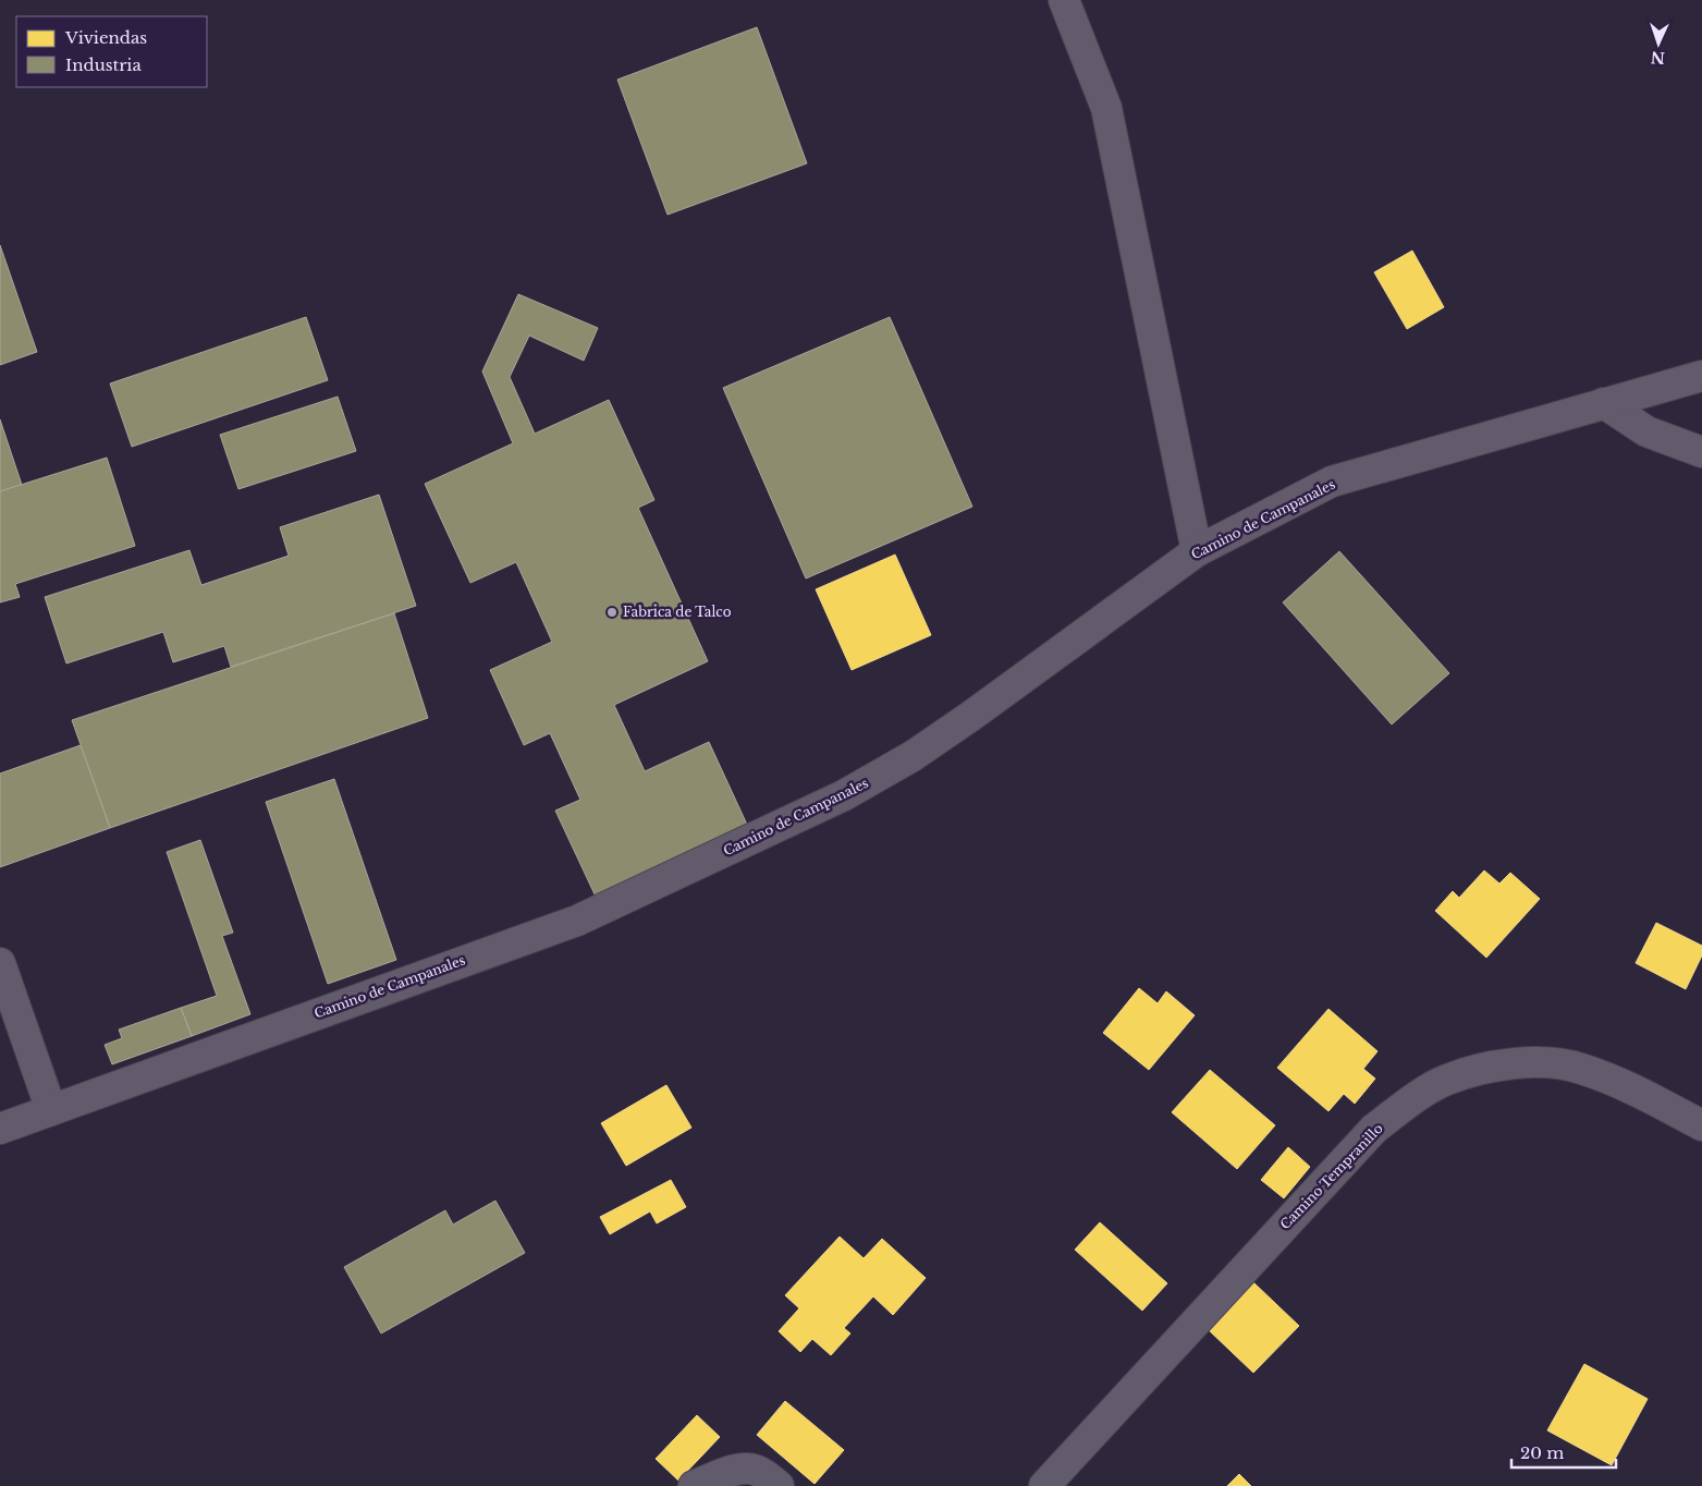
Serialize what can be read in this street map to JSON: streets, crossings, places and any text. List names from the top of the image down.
{
  "streets": {
    "street": ["Camino de Campanales", "Camino Tempranillo"]
  },
  "places": ["Fabrica de Talco"],
  "legend": ["Viviendas", "Industria"],
  "scale_bar": "20 m",
  "north": "bottom"
}
